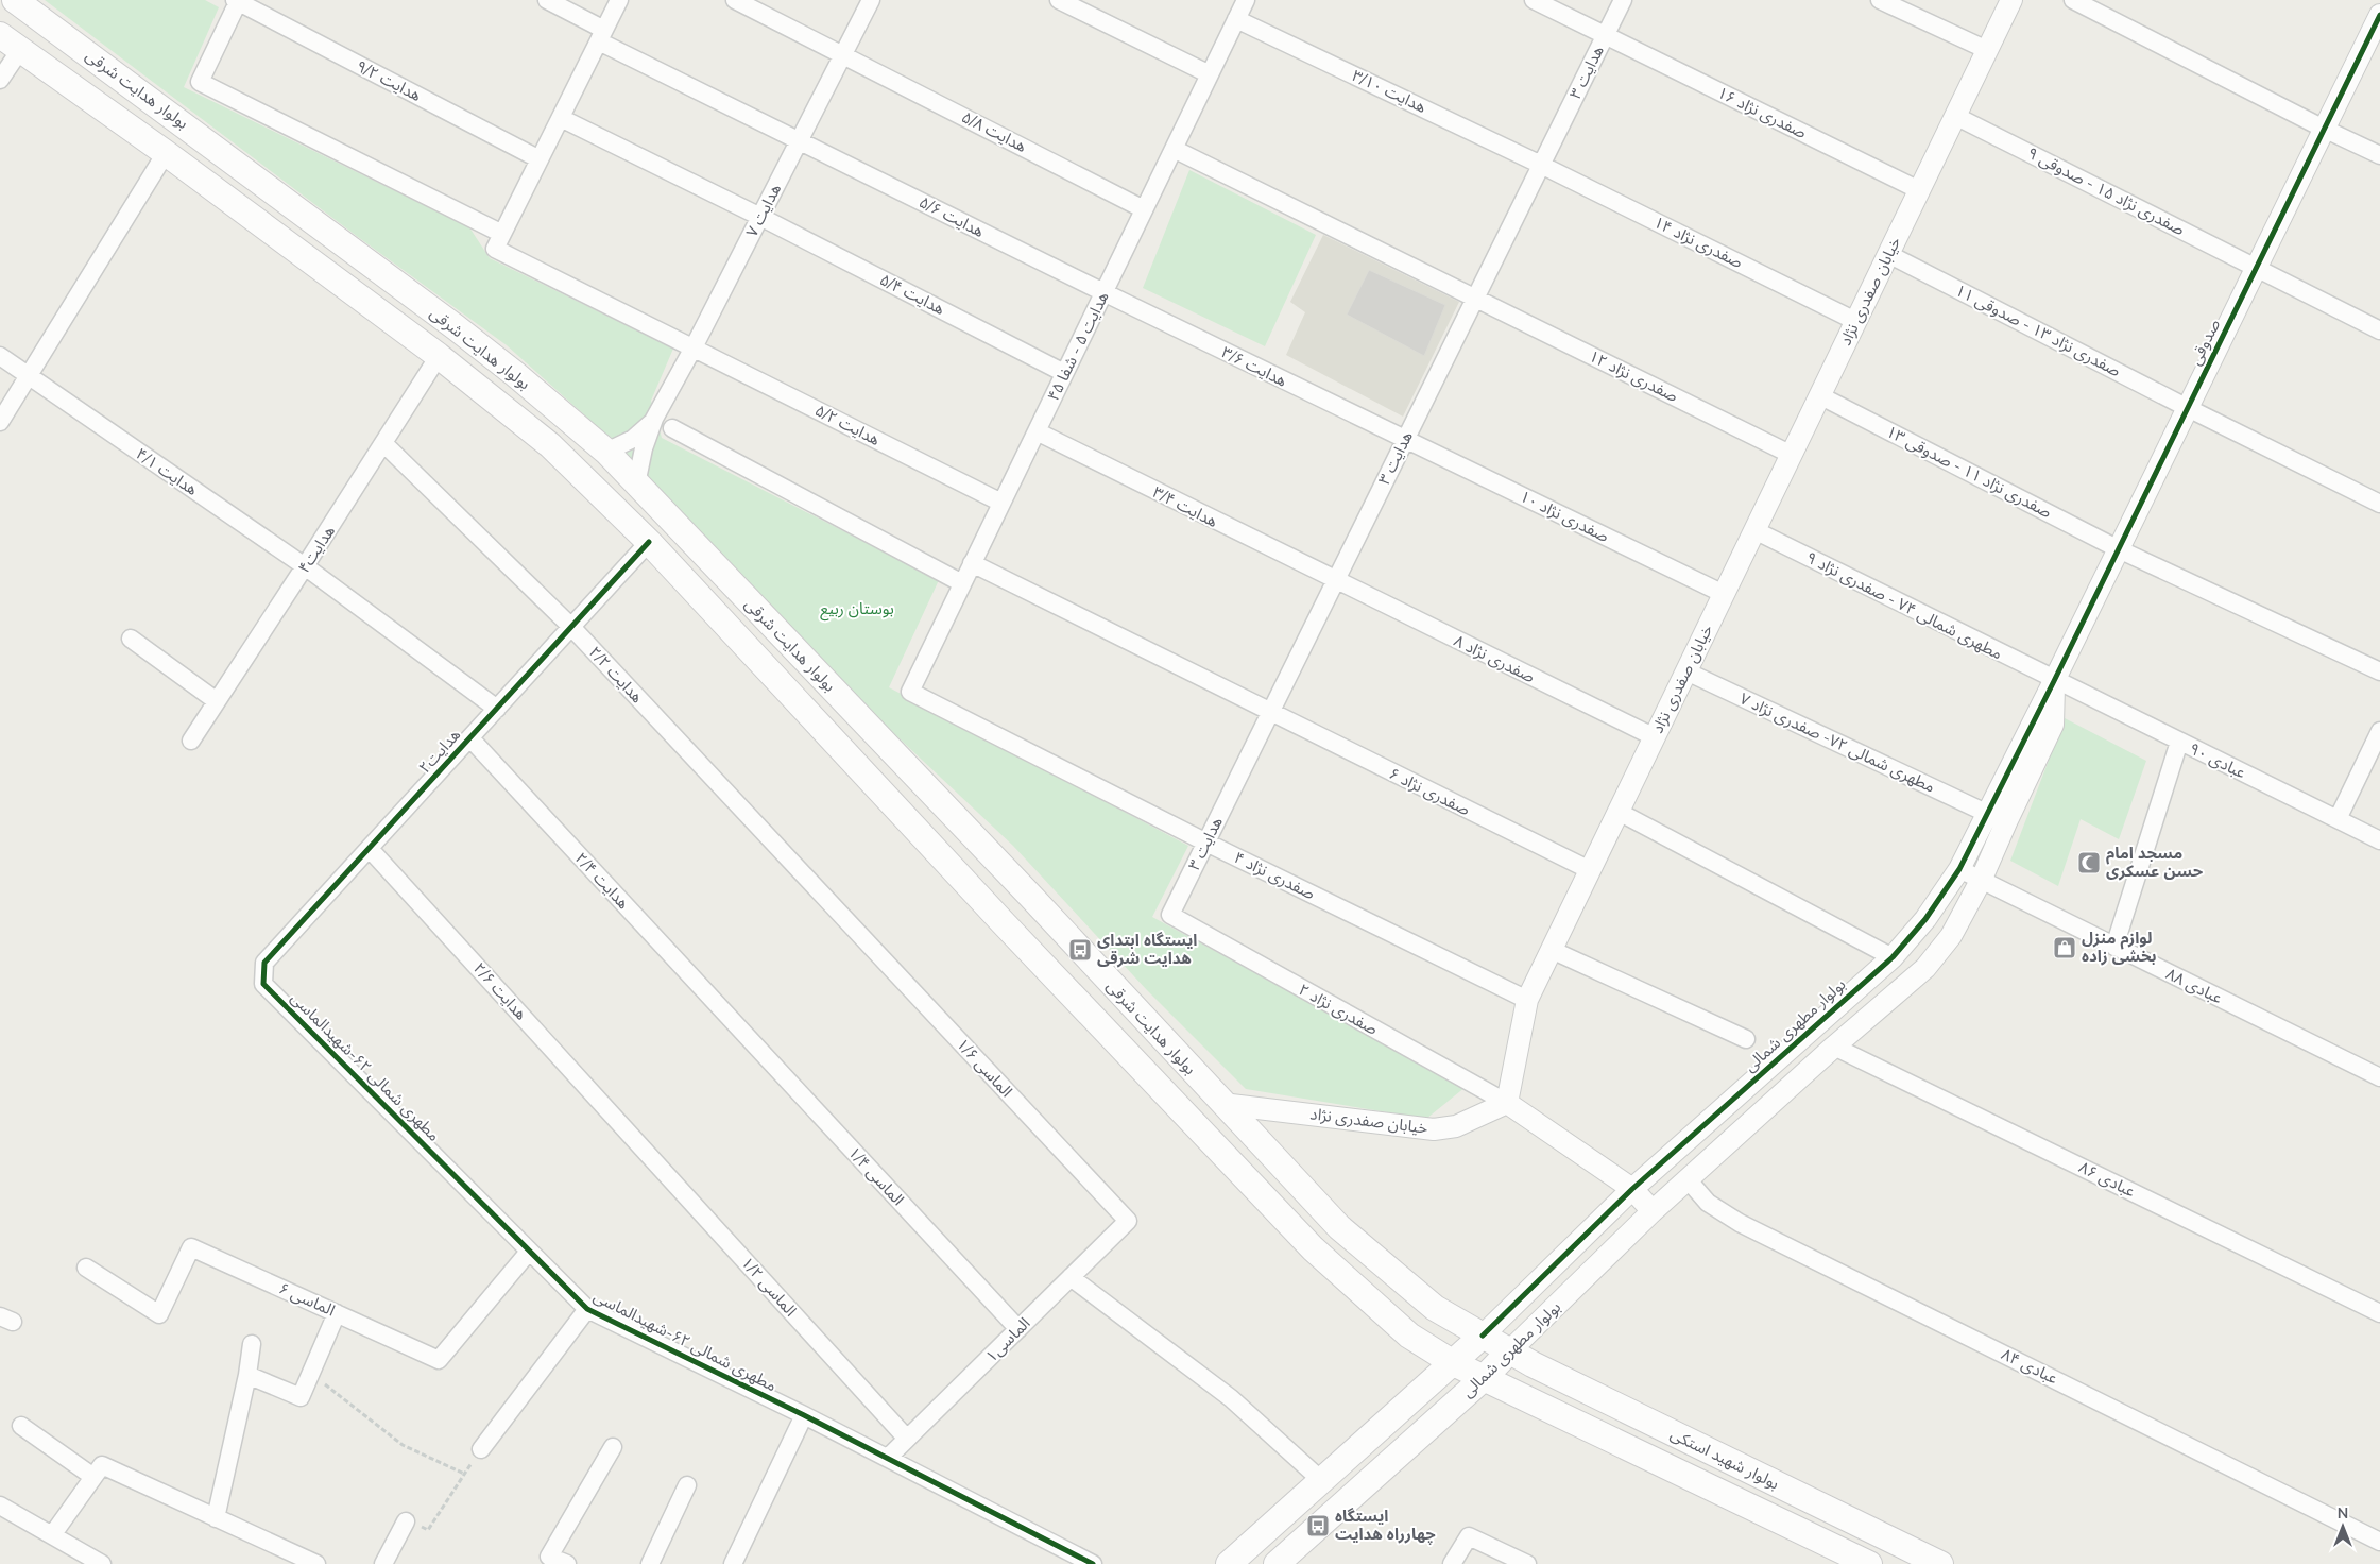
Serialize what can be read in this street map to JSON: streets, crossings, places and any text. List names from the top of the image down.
{
  "streets": {
    "main road": ["بولوار هدایت شرقی", "بولوار مطهری شمالی", "بولوار شهید استکی"],
    "street": [
      "هدایت ۳",
      "هدایت ۹/۲",
      "هدایت ۳/۱۰",
      "صفدری نژاد ۱۶",
      "هدایت ۵/۸",
      "صفدری نژاد ۱۵ - صدوقی ۹",
      "هدایت ۷",
      "هدایت ۵/۶",
      "صفدری نژاد ۱۴",
      "خیابان صفدری نژاد",
      "هدایت ۵/۴",
      "صفدری نژاد ۱۳ - صدوقی ۱۱",
      "صدوقی",
      "هدایت ۵ - شفا ۴۵",
      "هدایت ۳/۶",
      "صفدری نژاد ۱۲",
      "هدایت ۵/۲",
      "هدایت ۴/۱",
      "صفدری نژاد ۱۱ - صدوقی ۱۳",
      "هدایت ۳/۴",
      "صفدری نژاد ۱۰",
      "هدایت۴",
      "مطهری شمالی ۷۴ - صفدری نژاد ۹",
      "صفدری نژاد ۸",
      "هدایت ۲/۲",
      "مطهری شمالی ۷۲- صفدری نژاد ۷",
      "هدایت۲",
      "عبادی ۹۰",
      "صفدری نژاد ۶",
      "صفدری نژاد ۴",
      "هدایت ۲/۴",
      "عبادی ۸۸",
      "هدایت ۲/۶",
      "صفدری نژاد ۲",
      "مطهری شمالی ۶۲-شهیدالماسی",
      "الماسی ۱/۶",
      "الماسی ۱/۴",
      "عبادی ۸۶",
      "الماسی ۱/۲",
      "الماسی ۶",
      "الماسی۱",
      "عبادی ۸۴"
    ]
  },
  "crossings": [
    ["هدایت ۳", "هدایت ۳/۱۰"],
    ["هدایت ۳", "صفدری نژاد ۱۶"],
    ["هدایت ۳", "صفدری نژاد ۱۴"],
    ["هدایت ۳", "هدایت ۳/۶"],
    ["هدایت ۳", "صفدری نژاد ۱۲"],
    ["هدایت ۳", "هدایت ۳/۴"],
    ["هدایت ۳", "صفدری نژاد ۱۰"],
    ["هدایت ۳", "صفدری نژاد ۸"],
    ["هدایت ۳", "صفدری نژاد ۶"],
    ["هدایت ۳", "صفدری نژاد ۴"],
    ["هدایت ۳", "صفدری نژاد ۲"],
    ["هدایت ۹/۲", "هدایت ۵/۲"],
    ["بولوار هدایت شرقی", "هدایت ۷"],
    ["بولوار هدایت شرقی", "خیابان صفدری نژاد"],
    ["بولوار هدایت شرقی", "هدایت۴"],
    ["بولوار هدایت شرقی", "هدایت۲"],
    ["بولوار هدایت شرقی", "بولوار مطهری شمالی"],
    ["بولوار هدایت شرقی", "بولوار شهید استکی"],
    ["هدایت ۳/۱۰", "صفدری نژاد ۱۴"],
    ["هدایت ۳/۱۰", "هدایت ۵ - شفا ۴۵"],
    ["صفدری نژاد ۱۶", "خیابان صفدری نژاد"],
    ["هدایت ۵/۸", "هدایت ۷"],
    ["هدایت ۵/۸", "هدایت ۵ - شفا ۴۵"],
    ["صفدری نژاد ۱۵ - صدوقی ۹", "خیابان صفدری نژاد"],
    ["صفدری نژاد ۱۵ - صدوقی ۹", "صدوقی"],
    ["هدایت ۷", "هدایت ۵/۶"],
    ["هدایت ۷", "هدایت ۵/۴"],
    ["هدایت ۷", "هدایت ۵/۲"],
    ["هدایت ۵/۶", "هدایت ۵ - شفا ۴۵"],
    ["هدایت ۵/۶", "هدایت ۳/۶"],
    ["صفدری نژاد ۱۴", "خیابان صفدری نژاد"],
    ["خیابان صفدری نژاد", "صفدری نژاد ۱۳ - صدوقی ۱۱"],
    ["خیابان صفدری نژاد", "صفدری نژاد ۱۲"],
    ["خیابان صفدری نژاد", "صفدری نژاد ۱۱ - صدوقی ۱۳"],
    ["خیابان صفدری نژاد", "صفدری نژاد ۱۰"],
    ["خیابان صفدری نژاد", "مطهری شمالی ۷۴ - صفدری نژاد ۹"],
    ["خیابان صفدری نژاد", "صفدری نژاد ۸"],
    ["خیابان صفدری نژاد", "مطهری شمالی ۷۲- صفدری نژاد ۷"],
    ["خیابان صفدری نژاد", "صفدری نژاد ۶"],
    ["خیابان صفدری نژاد", "صفدری نژاد ۴"],
    ["خیابان صفدری نژاد", "صفدری نژاد ۲"],
    ["هدایت ۵/۴", "هدایت ۵ - شفا ۴۵"],
    ["صفدری نژاد ۱۳ - صدوقی ۱۱", "صدوقی"],
    ["صدوقی", "صفدری نژاد ۱۱ - صدوقی ۱۳"],
    ["صدوقی", "مطهری شمالی ۷۴ - صفدری نژاد ۹"],
    ["صدوقی", "عبادی ۹۰"],
    ["صدوقی", "بولوار مطهری شمالی"],
    ["هدایت ۵ - شفا ۴۵", "هدایت ۳/۶"],
    ["هدایت ۵ - شفا ۴۵", "صفدری نژاد ۱۲"],
    ["هدایت ۵ - شفا ۴۵", "هدایت ۵/۲"],
    ["هدایت ۵ - شفا ۴۵", "هدایت ۳/۴"],
    ["هدایت ۵ - شفا ۴۵", "صفدری نژاد ۶"],
    ["هدایت ۵ - شفا ۴۵", "صفدری نژاد ۴"],
    ["هدایت ۳/۶", "صفدری نژاد ۱۰"],
    ["هدایت ۴/۱", "هدایت۴"],
    ["هدایت ۴/۱", "هدایت۲"],
    ["هدایت ۳/۴", "صفدری نژاد ۸"],
    ["هدایت۴", "هدایت ۲/۲"],
    ["مطهری شمالی ۷۴ - صفدری نژاد ۹", "عبادی ۹۰"],
    ["مطهری شمالی ۷۴ - صفدری نژاد ۹", "بولوار مطهری شمالی"],
    ["هدایت ۲/۲", "هدایت۲"],
    ["هدایت ۲/۲", "الماسی ۱/۶"],
    ["مطهری شمالی ۷۲- صفدری نژاد ۷", "بولوار مطهری شمالی"],
    ["هدایت۲", "هدایت ۲/۴"],
    ["هدایت۲", "هدایت ۲/۶"],
    ["هدایت۲", "مطهری شمالی ۶۲-شهیدالماسی"],
    ["عبادی ۹۰", "بولوار مطهری شمالی"],
    ["هدایت ۲/۴", "الماسی ۱/۴"],
    ["عبادی ۸۸", "بولوار مطهری شمالی"],
    ["هدایت ۲/۶", "الماسی ۱/۲"],
    ["بولوار مطهری شمالی", "عبادی ۸۶"],
    ["بولوار مطهری شمالی", "عبادی ۸۴"],
    ["بولوار مطهری شمالی", "بولوار شهید استکی"],
    ["مطهری شمالی ۶۲-شهیدالماسی", "الماسی ۶"],
    ["مطهری شمالی ۶۲-شهیدالماسی", "الماسی۱"],
    ["الماسی ۱/۶", "الماسی۱"],
    ["الماسی ۱/۴", "الماسی۱"],
    ["الماسی ۱/۲", "الماسی۱"]
  ],
  "parks": ["بوستان ربیع"],
  "places": {
    "mosque": ["مسجد امام حسن عسکری"],
    "shop": ["لوازم منزل بخشی زاده"],
    "bus stop": ["ایستگاه ابتدای هدایت شرقی", "ایستگاه چهارراه هدایت"]
  },
  "north": "top"
}
